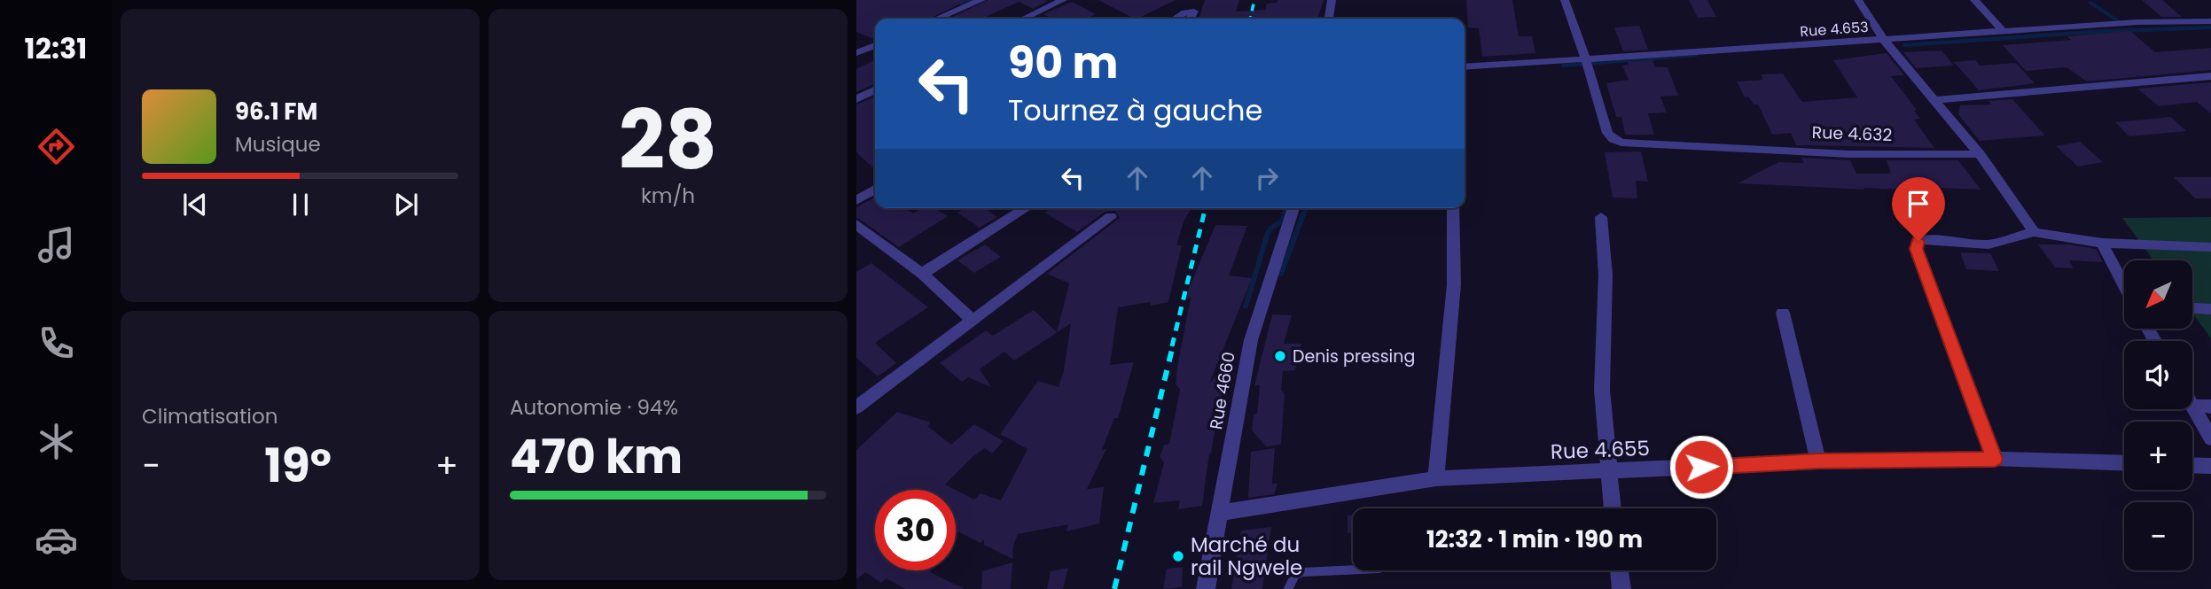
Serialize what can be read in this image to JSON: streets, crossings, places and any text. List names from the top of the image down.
{
  "streets": {
    "street": [
      "Rue 4.653",
      "Rue 4.632",
      "Rue 4660",
      "Rue 4.655"
    ]
  },
  "crossings": [
    ["Rue 4.653", "Rue 4.632"],
    ["Rue 4660", "Rue 4.655"]
  ],
  "places": ["Denis pressing", "Marché du rail Ngwele"],
  "north": "bottom left",
  "page": {
    "tabs": "12:31",
    "tile": [
      ["28", "km/h"],
      "Climatisation",
      ["Autonomie · 94%", "470 km"]
    ],
    "turn": ["90 m", "Tournez à gauche"],
    "song": ["96.1 FM", "Musique"],
    "map_buttons": ["+", "−"],
    "heat": ["−", "19°", "+"],
    "limit": "30",
    "trip": "12:32 · 1 min · 190 m"
  }
}
